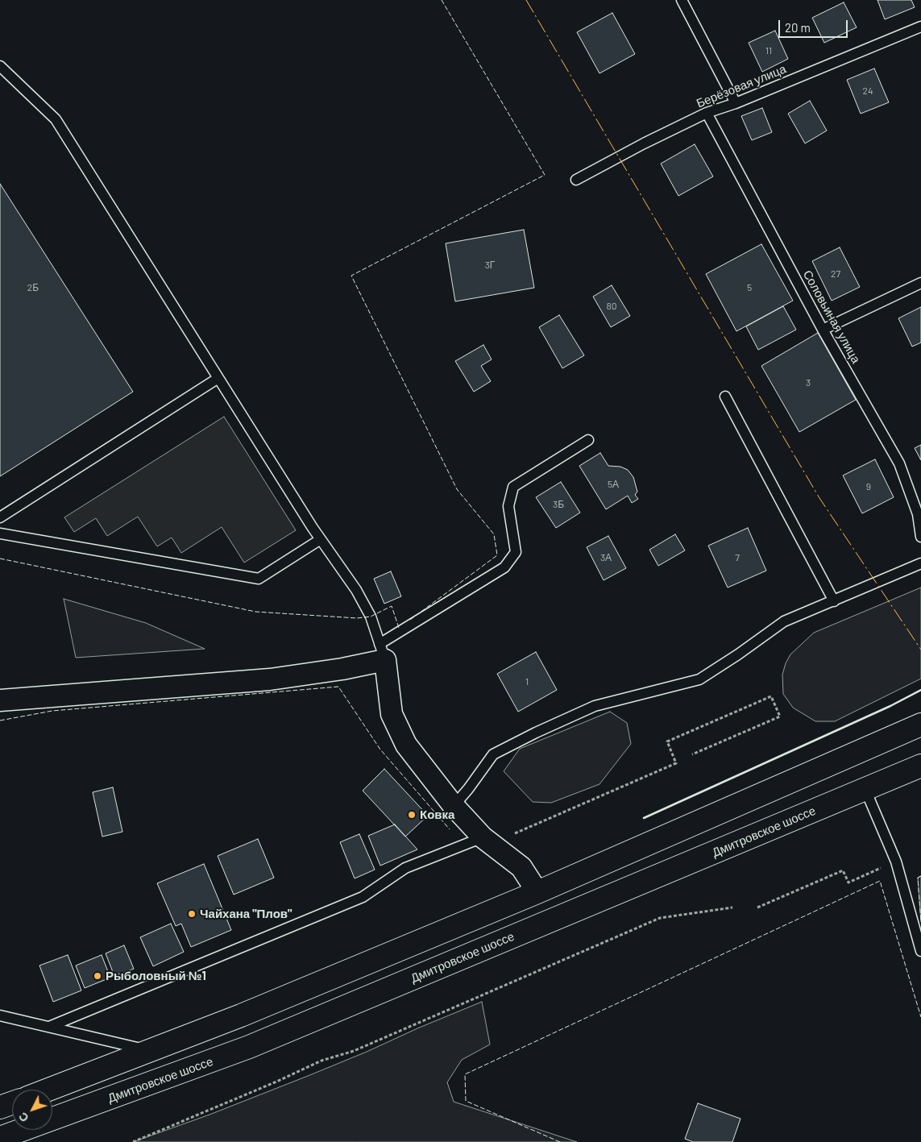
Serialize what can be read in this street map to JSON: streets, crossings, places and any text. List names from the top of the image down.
{
  "streets": {
    "highway": ["Дмитровское шоссе"],
    "lane": ["Берёзовая улица", "Соловьиная улица"]
  },
  "crossings": [
    ["Берёзовая улица", "Соловьиная улица"]
  ],
  "places": ["Ковка", "Чайхана \"Плов\"", "Рыболовный №1"],
  "house_numbers": [
    "11",
    "24",
    "3Г",
    "27",
    "2Б",
    "5",
    "80",
    "3",
    "5А",
    "9",
    "3Б",
    "3А",
    "7",
    "1"
  ],
  "scale_bar": "20 m",
  "north": "bottom left"
}
